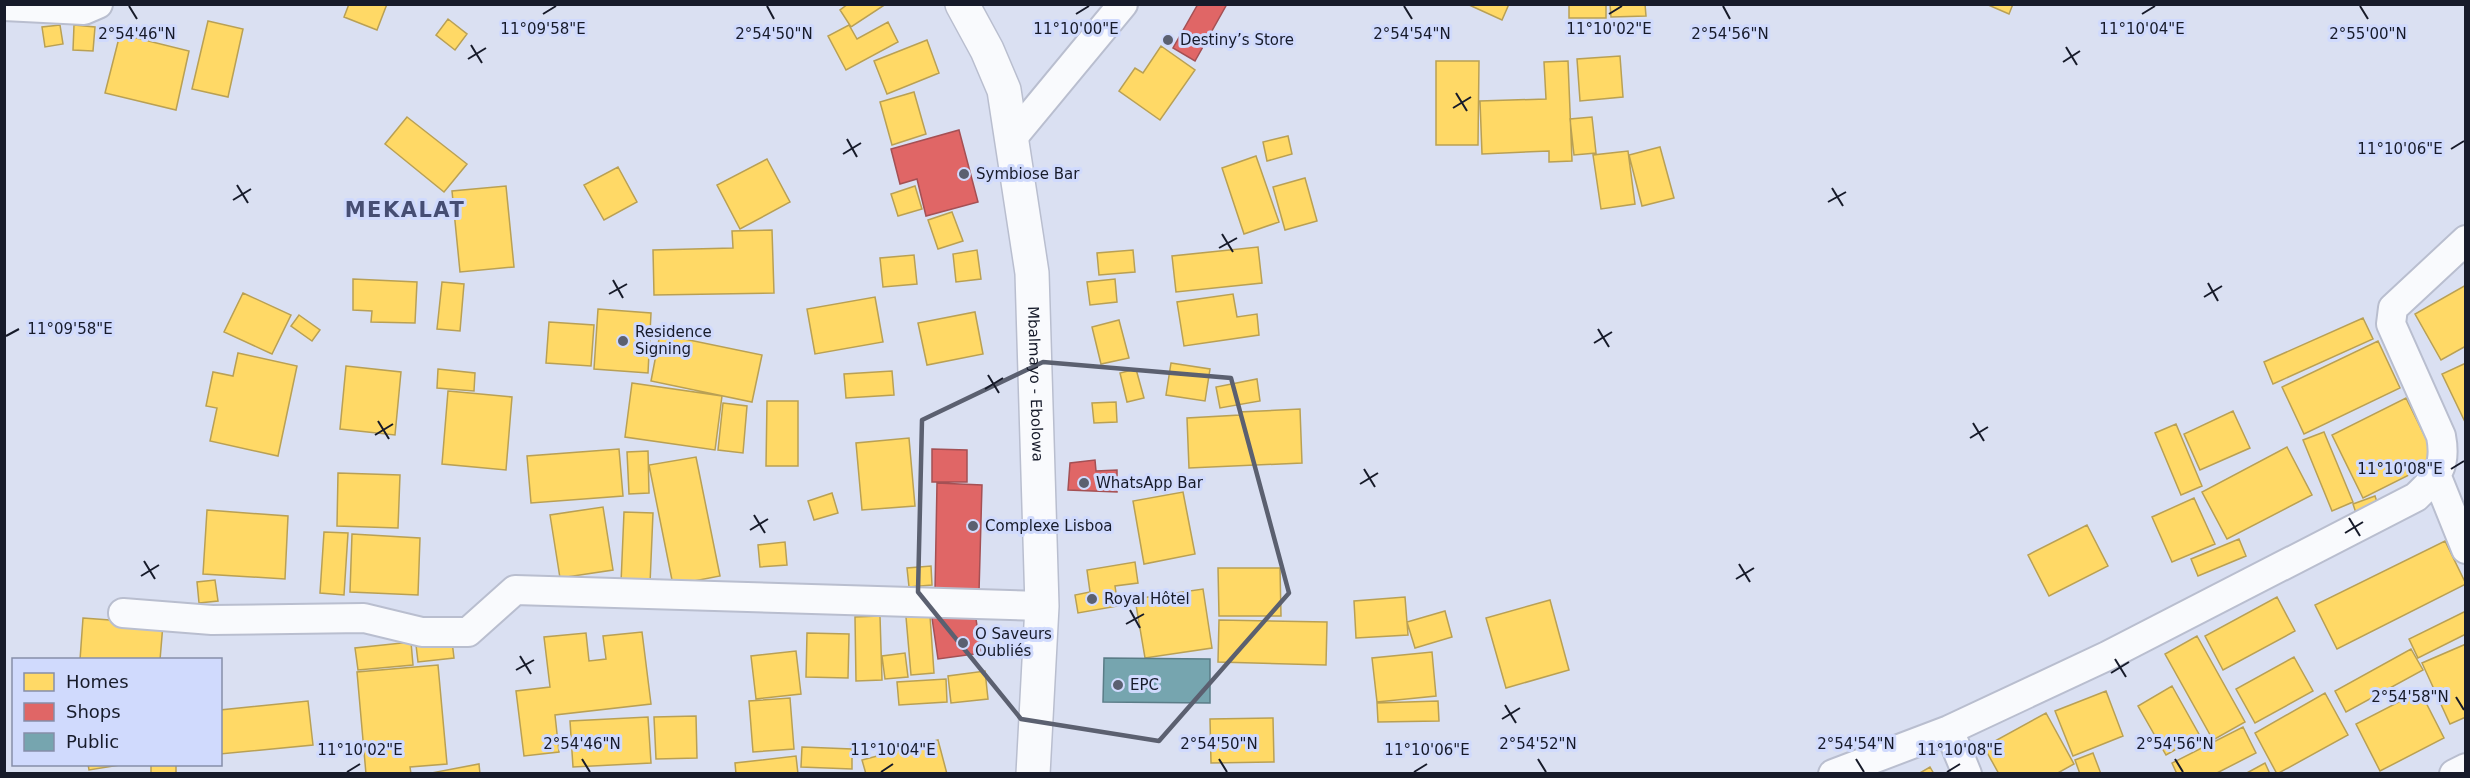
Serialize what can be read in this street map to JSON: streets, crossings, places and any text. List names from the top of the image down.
{
  "streets": {
    "highway": ["Mbalmayo - Ebolowa"]
  },
  "districts": ["MEKALAT"],
  "places": [
    "Destiny’s Store",
    "Symbiose Bar",
    "Residence Signing",
    "WhatsApp Bar",
    "Complexe Lisboa",
    "Royal Hôtel",
    "O Saveurs Oubliés",
    "EPC"
  ],
  "legend": ["Homes", "Shops", "Public"],
  "coordinates": [
    "11°09'58\"E",
    "11°10'00\"E",
    "11°10'02\"E",
    "11°10'04\"E",
    "2°54'46\"N",
    "2°54'50\"N",
    "2°54'54\"N",
    "2°54'56\"N",
    "2°55'00\"N",
    "11°10'06\"E",
    "11°10'08\"E",
    "2°54'58\"N",
    "2°54'52\"N"
  ]
}
